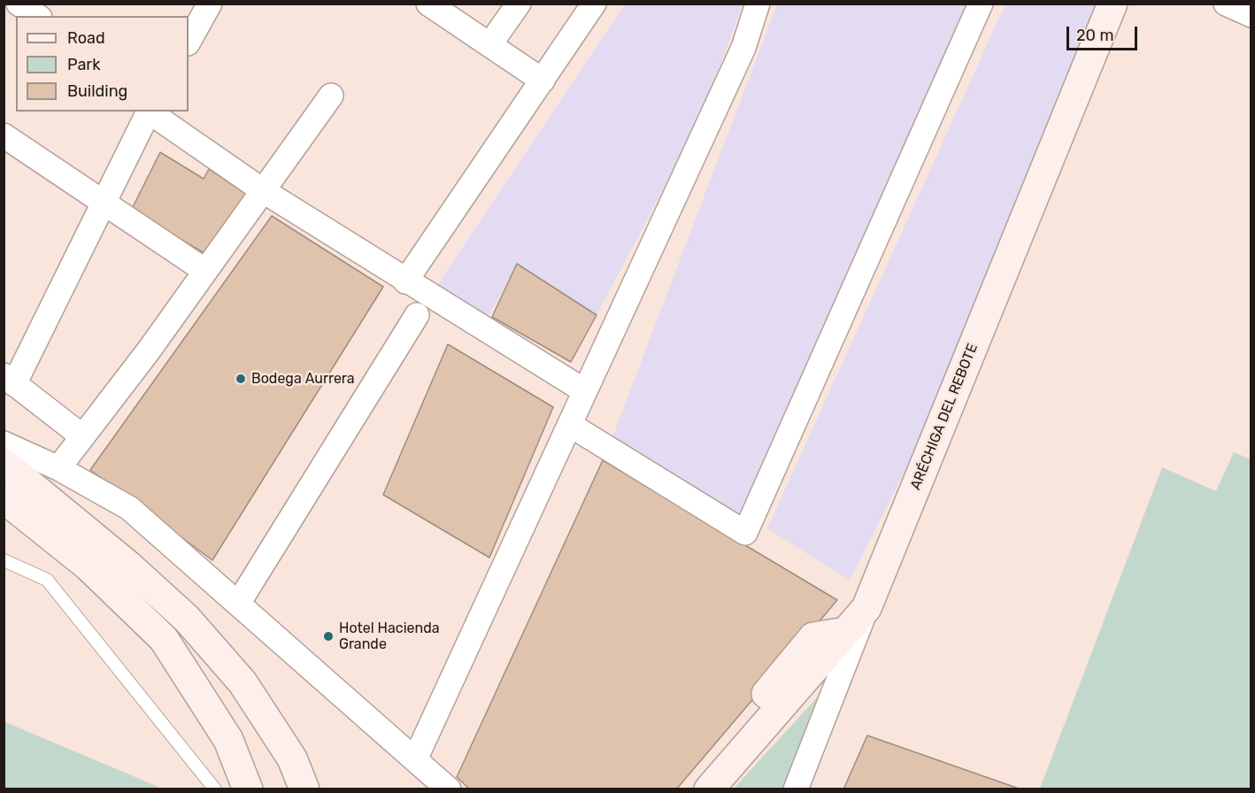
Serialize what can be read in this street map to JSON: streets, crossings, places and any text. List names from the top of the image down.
{
  "streets": {
    "street": ["ARÉCHIGA DEL REBOTE"]
  },
  "places": ["Bodega Aurrera", "Hotel Hacienda Grande"],
  "legend": ["Road", "Park", "Building"],
  "scale_bar": "20 m"
}
